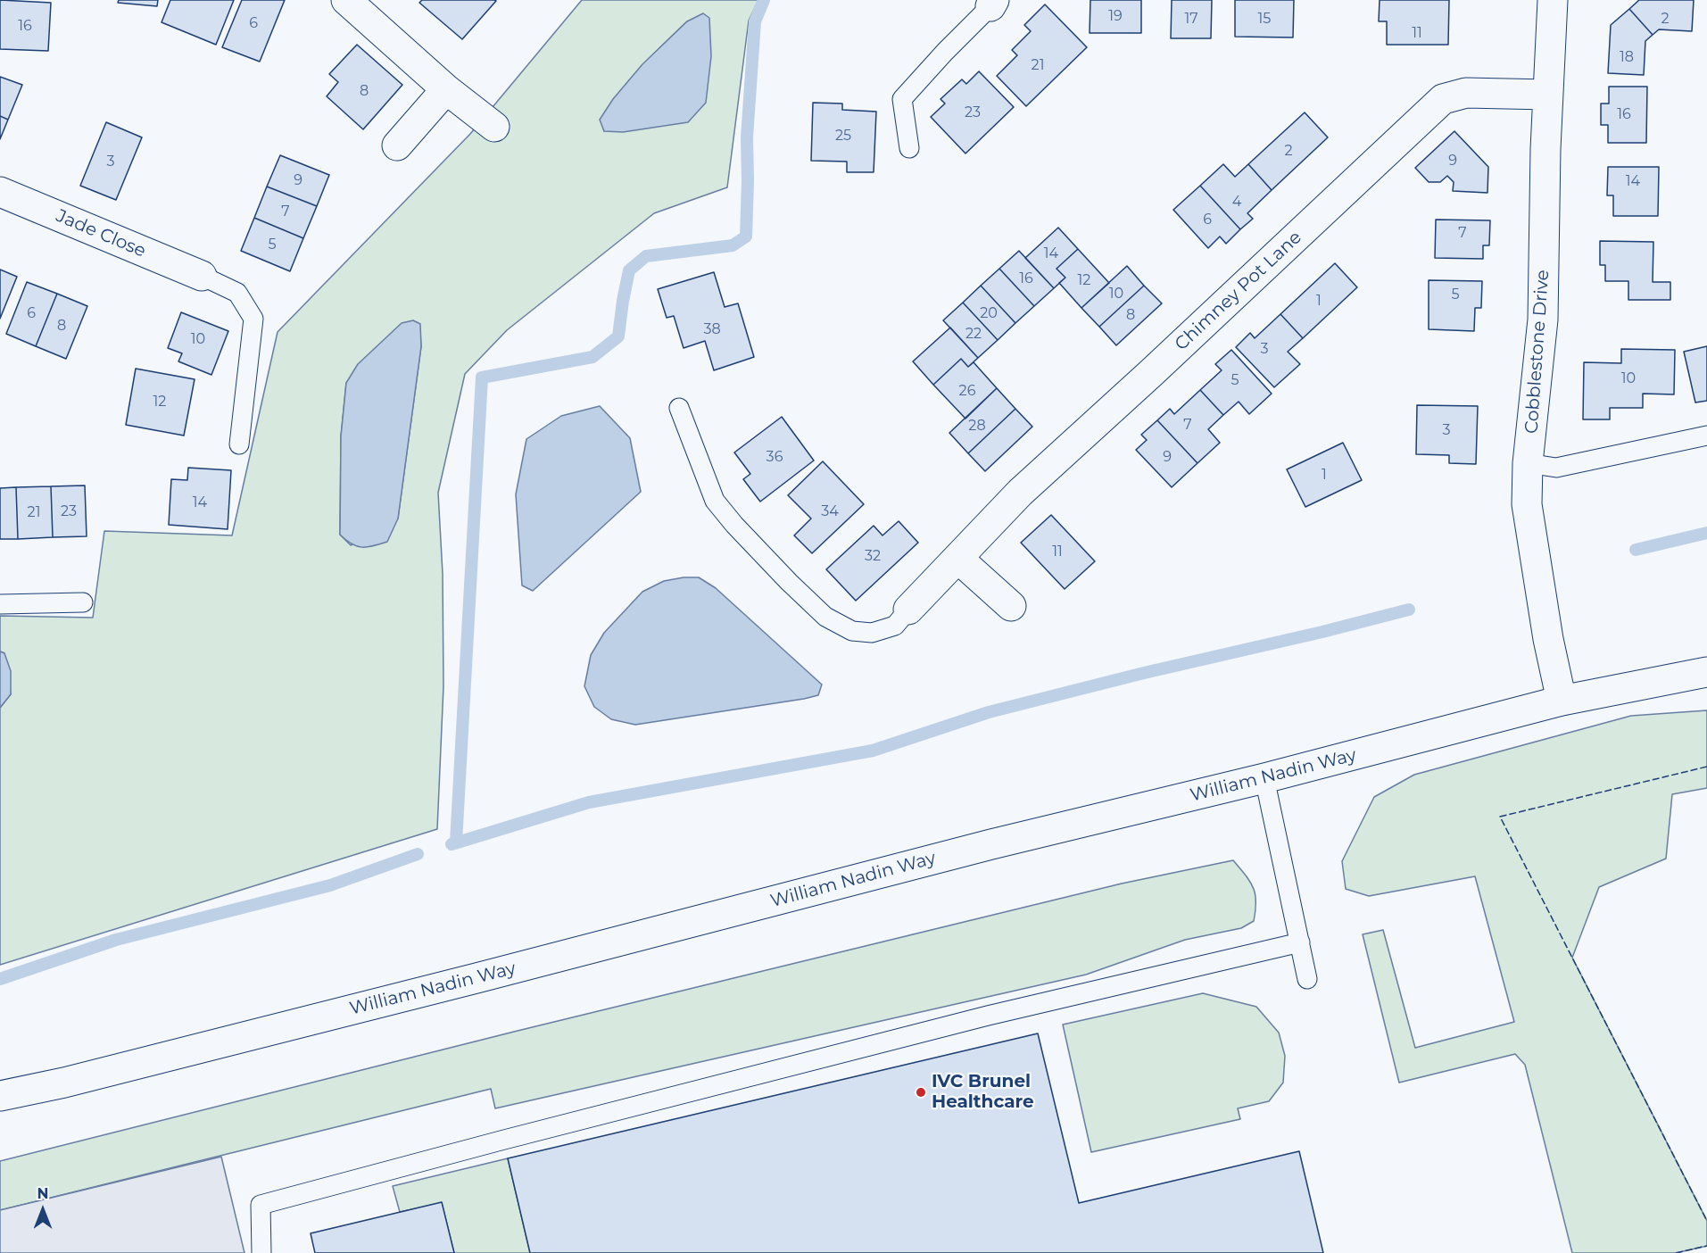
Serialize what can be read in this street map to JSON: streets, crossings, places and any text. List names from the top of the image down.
{
  "streets": {
    "street": [
      "Jade Close",
      "Chimney Pot Lane",
      "Cobblestone Drive",
      "William Nadin Way"
    ]
  },
  "crossings": [
    ["Chimney Pot Lane", "Cobblestone Drive"],
    ["Cobblestone Drive", "William Nadin Way"]
  ],
  "places": ["IVC Brunel Healthcare"],
  "house_numbers": [
    "19",
    "17",
    "15",
    "2",
    "6",
    "16",
    "11",
    "18",
    "21",
    "8",
    "23",
    "16",
    "25",
    "2",
    "9",
    "3",
    "9",
    "14",
    "4",
    "7",
    "6",
    "7",
    "5",
    "14",
    "16",
    "12",
    "10",
    "5",
    "1",
    "6",
    "20",
    "8",
    "8",
    "38",
    "22",
    "10",
    "3",
    "10",
    "5",
    "26",
    "12",
    "7",
    "28",
    "3",
    "36",
    "9",
    "1",
    "14",
    "23",
    "34",
    "21",
    "11",
    "32"
  ],
  "north": "top"
}
